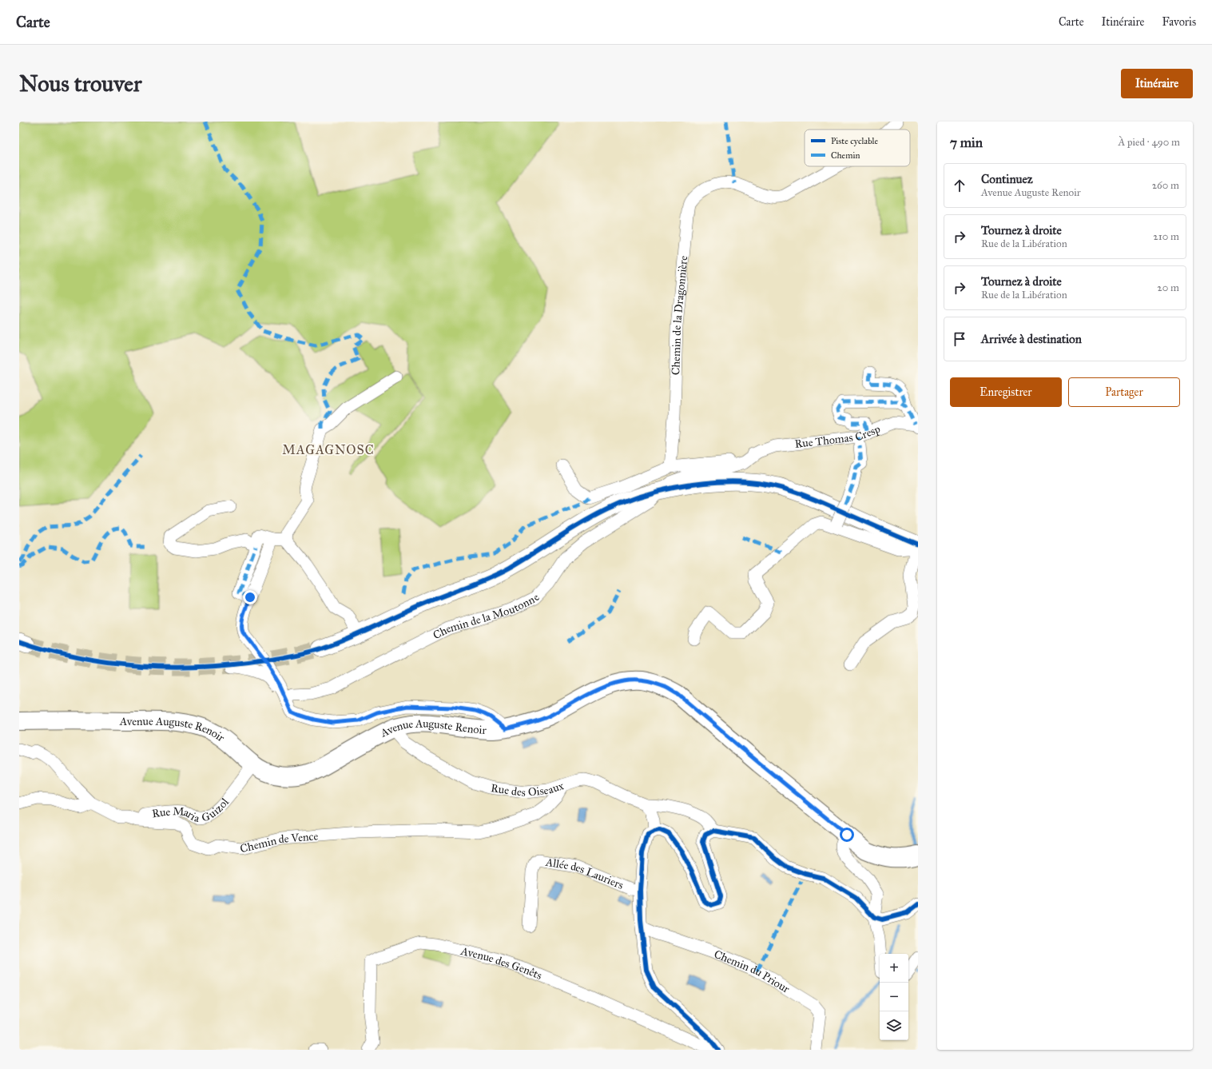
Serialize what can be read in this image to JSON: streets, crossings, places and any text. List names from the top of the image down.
{
  "streets": {
    "main road": ["Avenue Auguste Renoir"],
    "street": [
      "Chemin de la Dragonnière",
      "Rue Thomas Cresp",
      "Chemin de la Moutonne",
      "Rue des Oiseaux",
      "Rue Maria Guizol",
      "Chemin de Vence",
      "Allée des Lauriers",
      "Avenue des Genêts",
      "Chemin du Priour"
    ]
  },
  "crossings": [
    ["Avenue Auguste Renoir", "Rue des Oiseaux"],
    ["Avenue Auguste Renoir", "Rue Maria Guizol"],
    ["Rue des Oiseaux", "Chemin de Vence"],
    ["Rue Maria Guizol", "Chemin de Vence"]
  ],
  "districts": ["MAGAGNOSC"],
  "legend": ["Piste cyclable", "Chemin"],
  "page": {
    "header": "Carte",
    "nav": ["Carte", "Itinéraire", "Favoris"],
    "buttons": [
      "Itinéraire",
      ["Enregistrer", "Partager"]
    ],
    "title": "Nous trouver",
    "heading": ["7 min", "À pied · 490 m"],
    "list": [
      ["Continuez", "Avenue Auguste Renoir", "260 m"],
      ["Tournez à droite", "Rue de la Libération", "210 m"],
      ["Tournez à droite", "Rue de la Libération", "20 m"],
      "Arrivée à destination"
    ],
    "map_buttons": ["+", "−"]
  }
}
